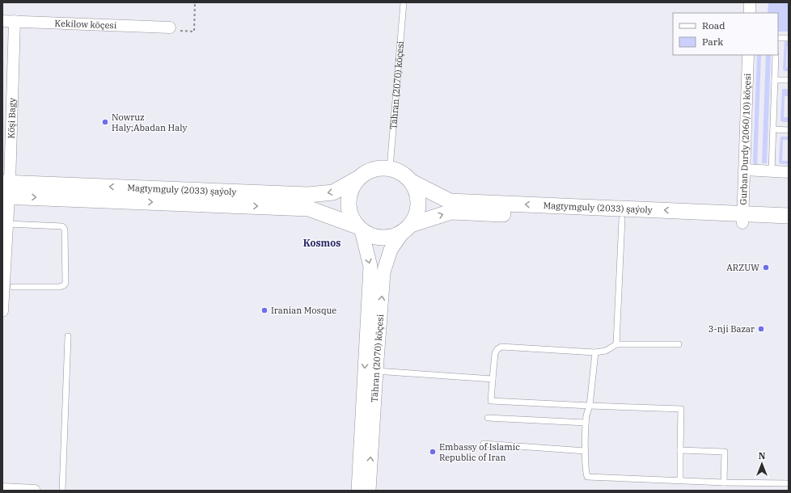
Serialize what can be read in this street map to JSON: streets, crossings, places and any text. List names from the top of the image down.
{
  "streets": {
    "main road": ["Magtymguly (2033) şaýoly"],
    "street": [
      "Kekilow köçesi",
      "Tähran (2070) köçesi",
      "Köşi Bagy",
      "Gurban Durdy (2060/10) köçesi"
    ]
  },
  "crossings": [
    ["Kekilow köçesi", "Köşi Bagy"],
    ["Tähran (2070) köçesi", "Magtymguly (2033) şaýoly"],
    ["Köşi Bagy", "Magtymguly (2033) şaýoly"],
    ["Gurban Durdy (2060/10) köçesi", "Magtymguly (2033) şaýoly"]
  ],
  "districts": ["Kosmos"],
  "places": [
    "Nowruz Haly;Abadan Haly",
    "ARZUW",
    "Iranian Mosque",
    "3-nji Bazar",
    "Embassy of Islamic Republic of Iran"
  ],
  "legend": ["Road", "Park"],
  "north": "top"
}
